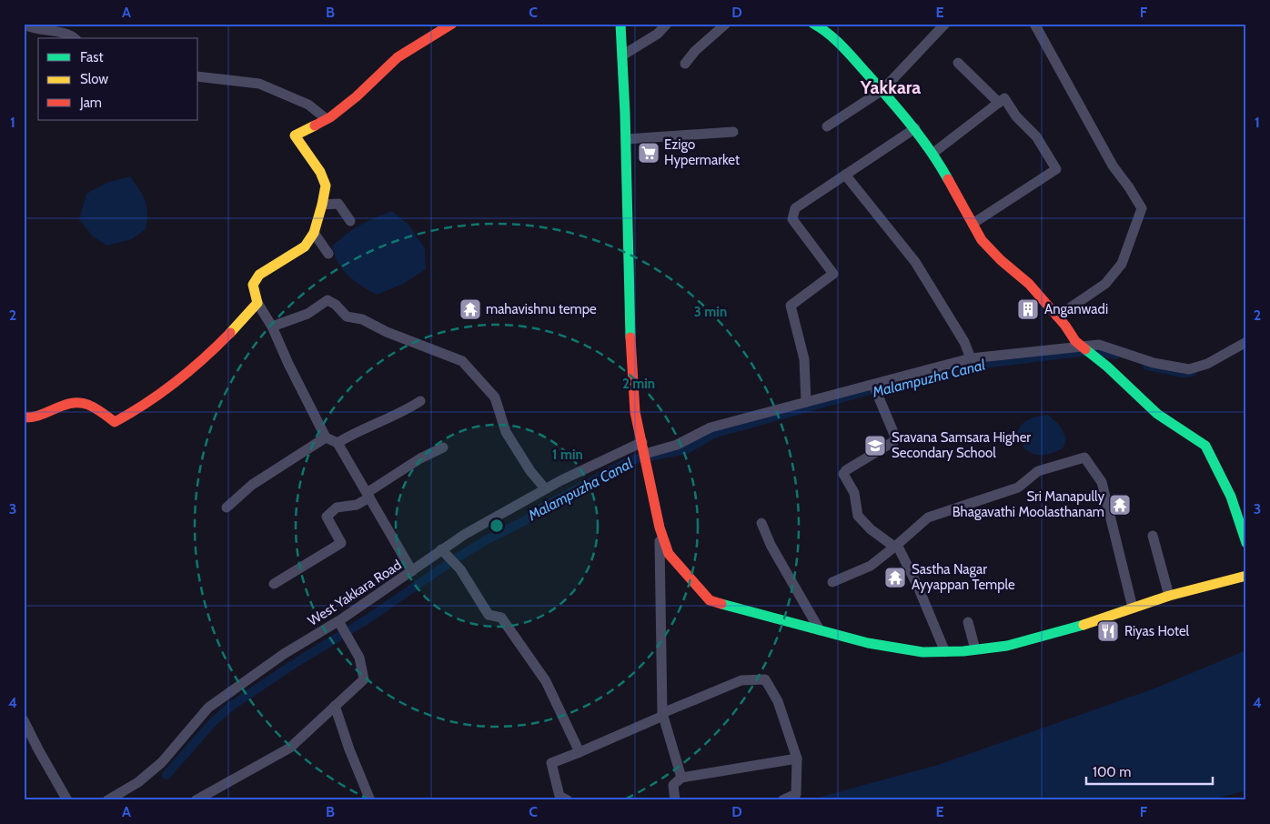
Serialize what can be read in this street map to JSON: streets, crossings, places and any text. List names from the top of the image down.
{
  "streets": {
    "street": ["West Yakkara Road"]
  },
  "districts": ["Yakkara"],
  "water": ["Malampuzha Canal"],
  "places": {
    "supermarket": ["Ezigo Hypermarket"],
    "temple": ["mahavishnu tempe", "Sri Manapully Bhagavathi Moolasthanam", "Sastha Nagar Ayyappan Temple"],
    "building": ["Anganwadi"],
    "school or university": ["Sravana Samsara Higher Secondary School"],
    "restaurant": ["Riyas Hotel"]
  },
  "legend": ["Fast", "Slow", "Jam"],
  "scale_bar": "100 m",
  "grid": {
    "columns": [
      "A",
      "B",
      "C",
      "D",
      "E",
      "F"
    ],
    "rows": [
      "1",
      "2",
      "3",
      "4"
    ]
  },
  "rings": ["3 min", "2 min", "1 min"]
}
